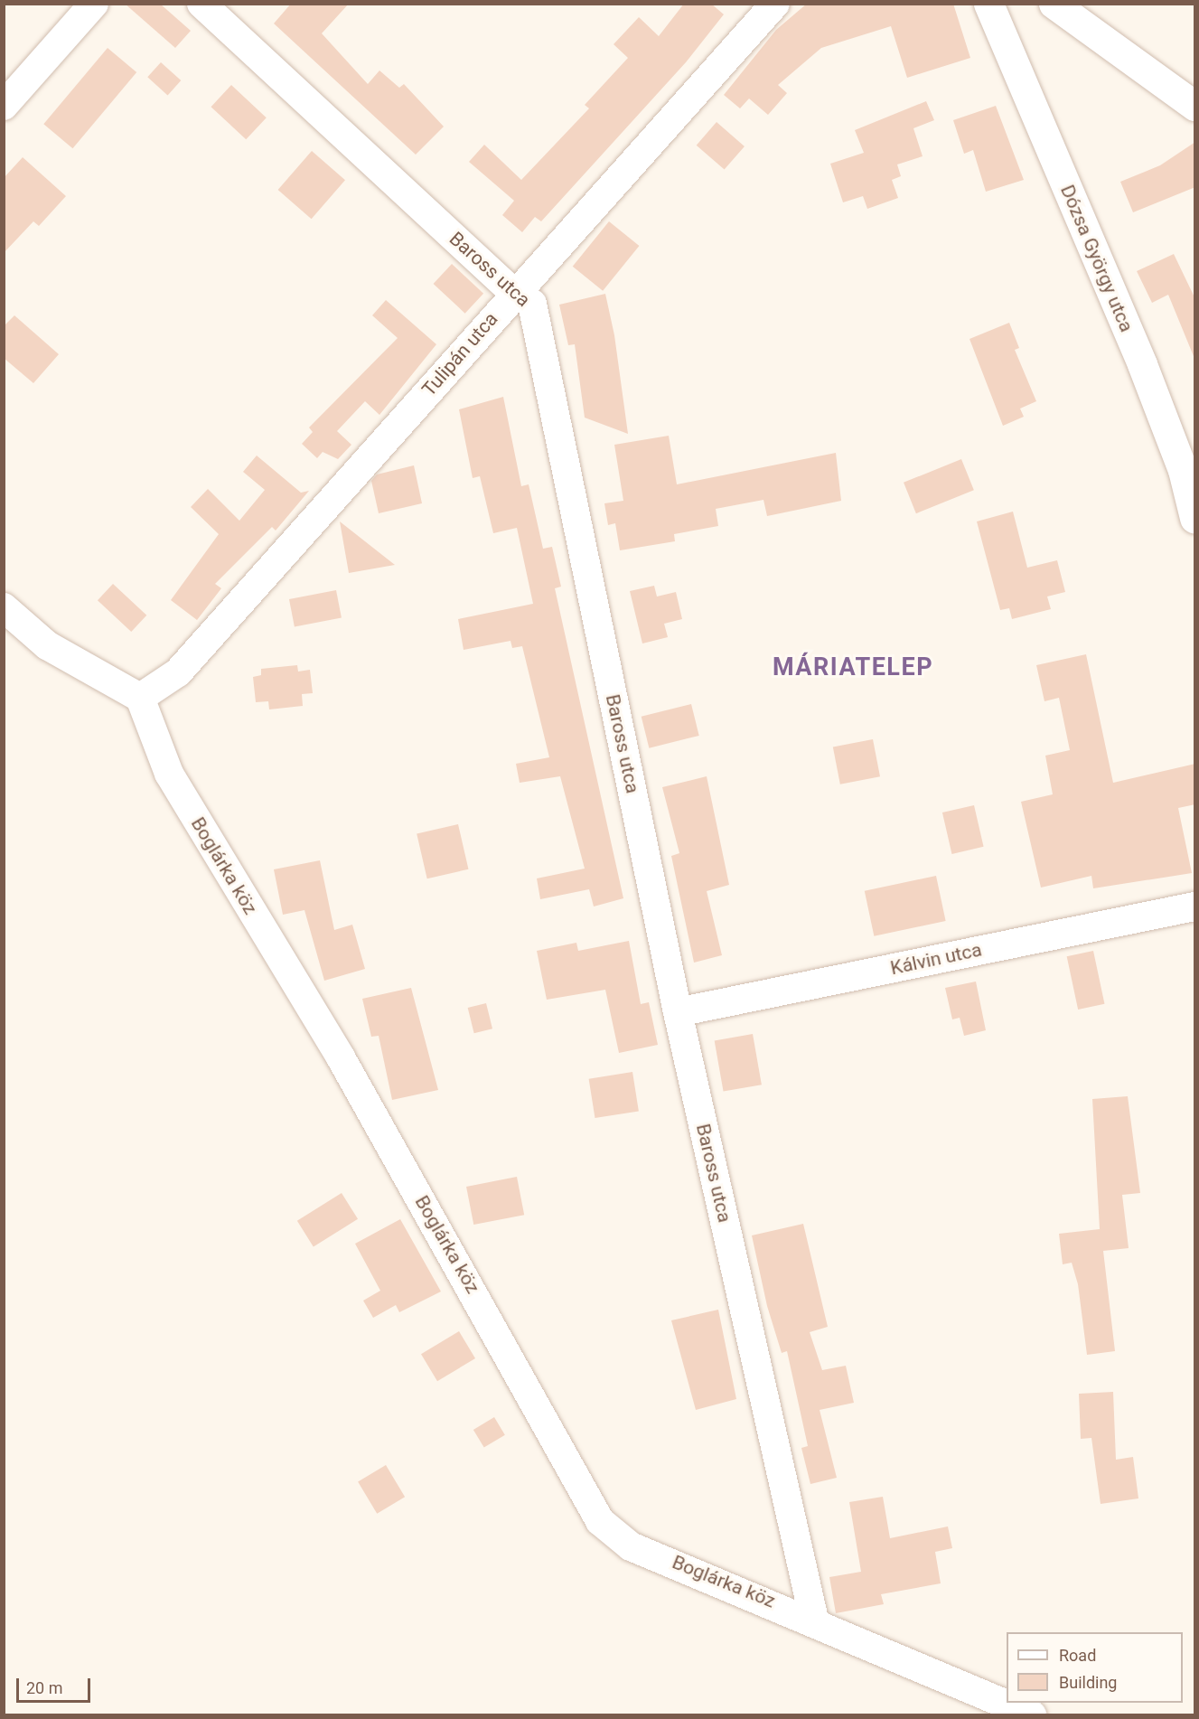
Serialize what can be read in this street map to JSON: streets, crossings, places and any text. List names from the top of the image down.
{
  "streets": {
    "main road": ["Dózsa György utca"],
    "street": [
      "Baross utca",
      "Tulipán utca",
      "Boglárka köz",
      "Kálvin utca"
    ]
  },
  "crossings": [
    ["Baross utca", "Tulipán utca"],
    ["Baross utca", "Boglárka köz"],
    ["Baross utca", "Kálvin utca"],
    ["Tulipán utca", "Boglárka köz"]
  ],
  "districts": ["MÁRIATELEP"],
  "legend": ["Road", "Building"],
  "scale_bar": "20 m"
}
